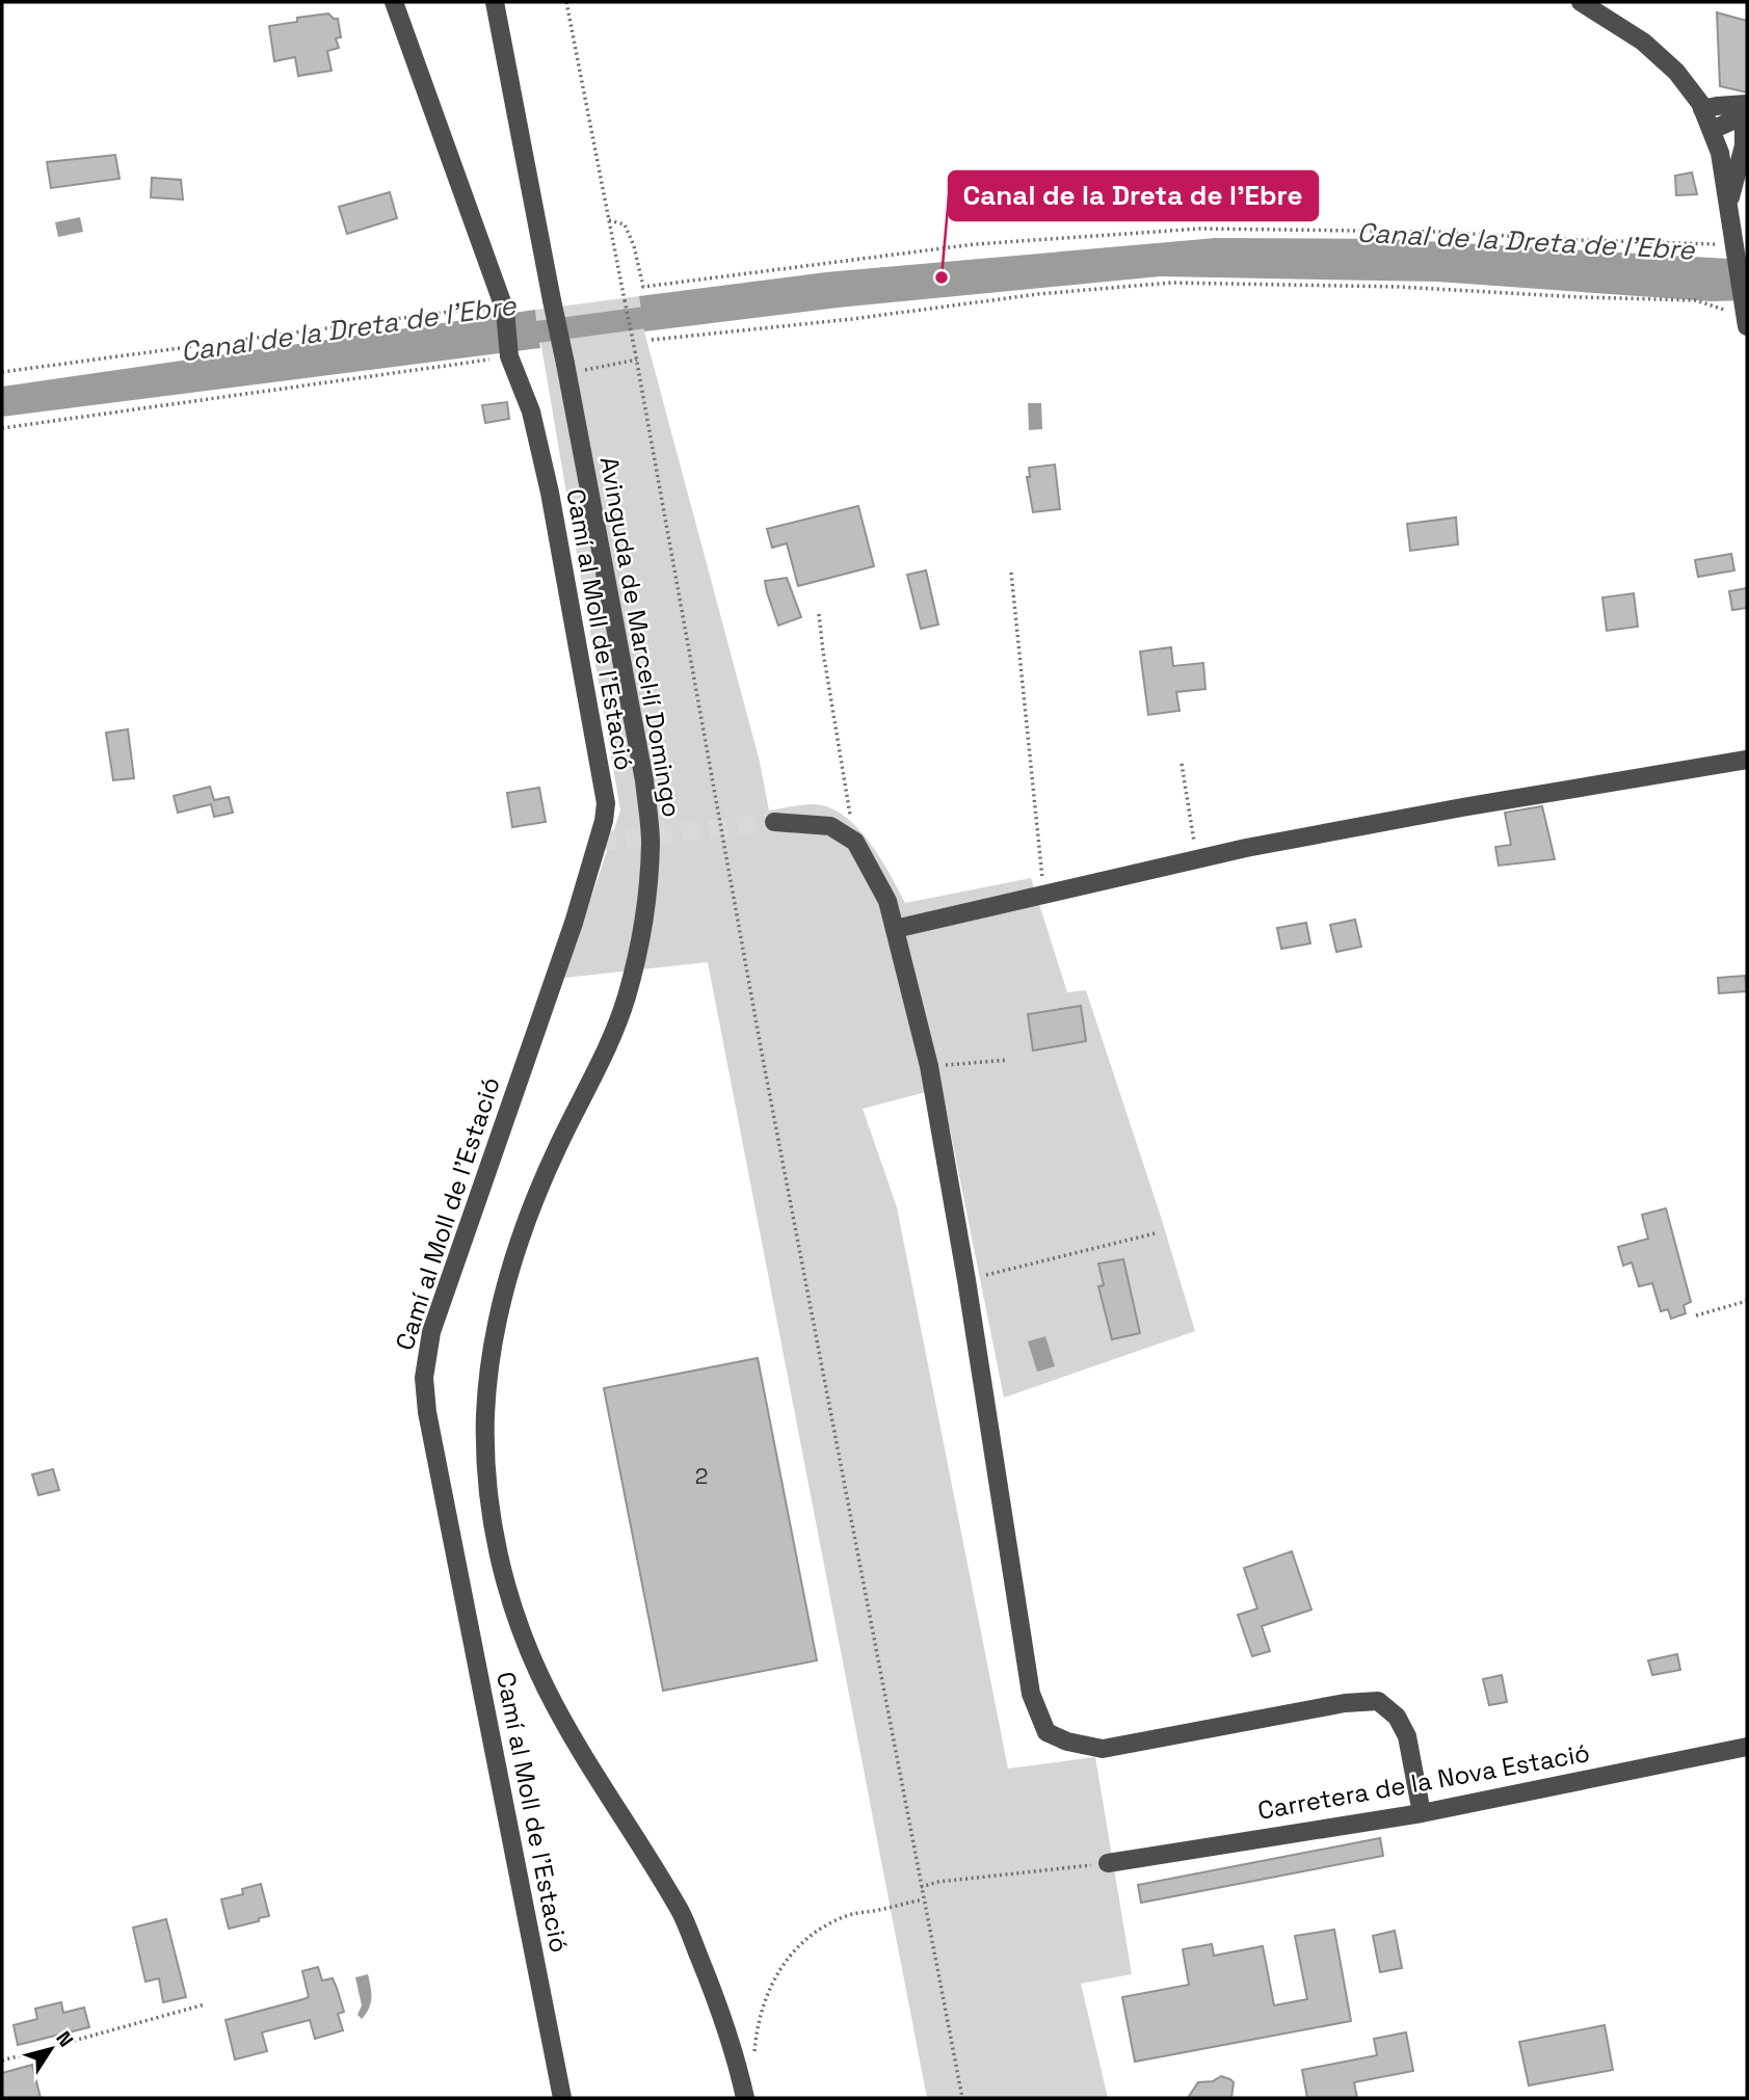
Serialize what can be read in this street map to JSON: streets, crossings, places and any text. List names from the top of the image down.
{
  "streets": {
    "street": ["Camí al Moll de l'Estació", "Avinguda de Marcel·lí Domingo", "Carretera de la Nova Estació"]
  },
  "water": ["Canal de la Dreta de l'Ebre"],
  "places": ["Canal de la Dreta de l'Ebre"],
  "house_numbers": ["2"],
  "north": "top right"
}
